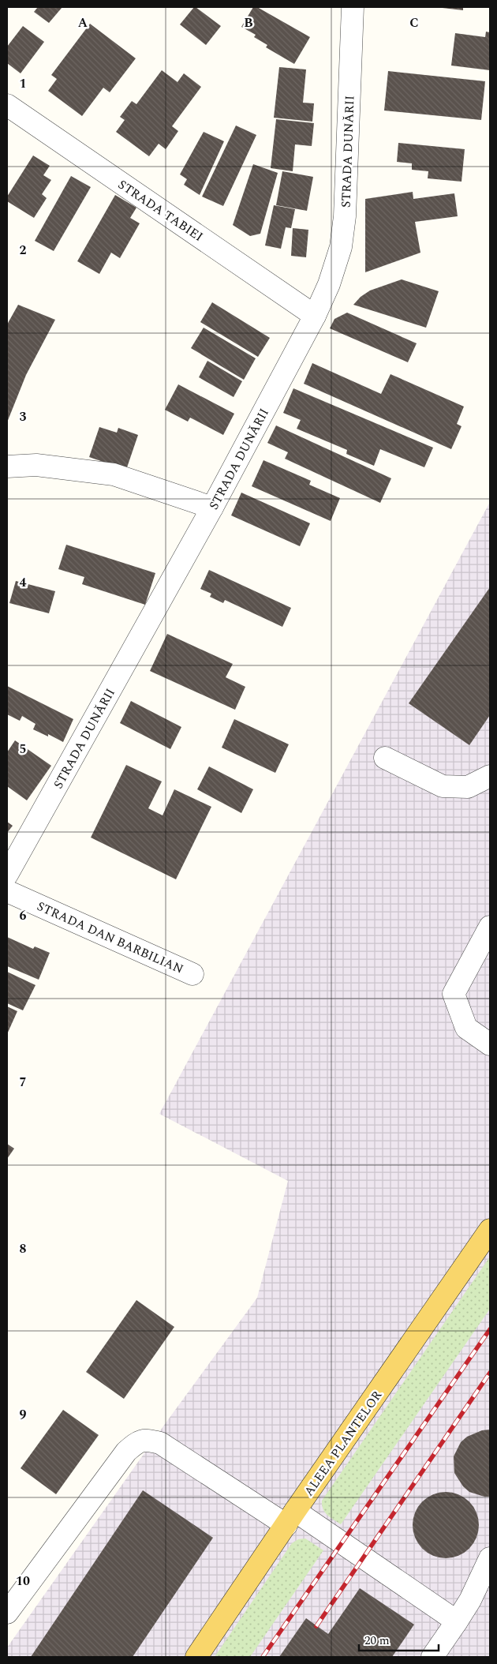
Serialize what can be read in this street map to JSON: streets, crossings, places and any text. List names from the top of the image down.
{
  "streets": {
    "main road": ["ALEEA PLANTELOR"],
    "street": ["STRADA DUNĂRII", "STRADA TABIEI", "STRADA DAN BARBILIAN"]
  },
  "crossings": [
    ["STRADA DUNĂRII", "STRADA TABIEI"]
  ],
  "scale_bar": "20 m",
  "grid": {
    "columns": ["A", "B", "C"],
    "rows": [
      "1",
      "2",
      "3",
      "4",
      "5",
      "6",
      "7",
      "8",
      "9",
      "10"
    ]
  }
}
